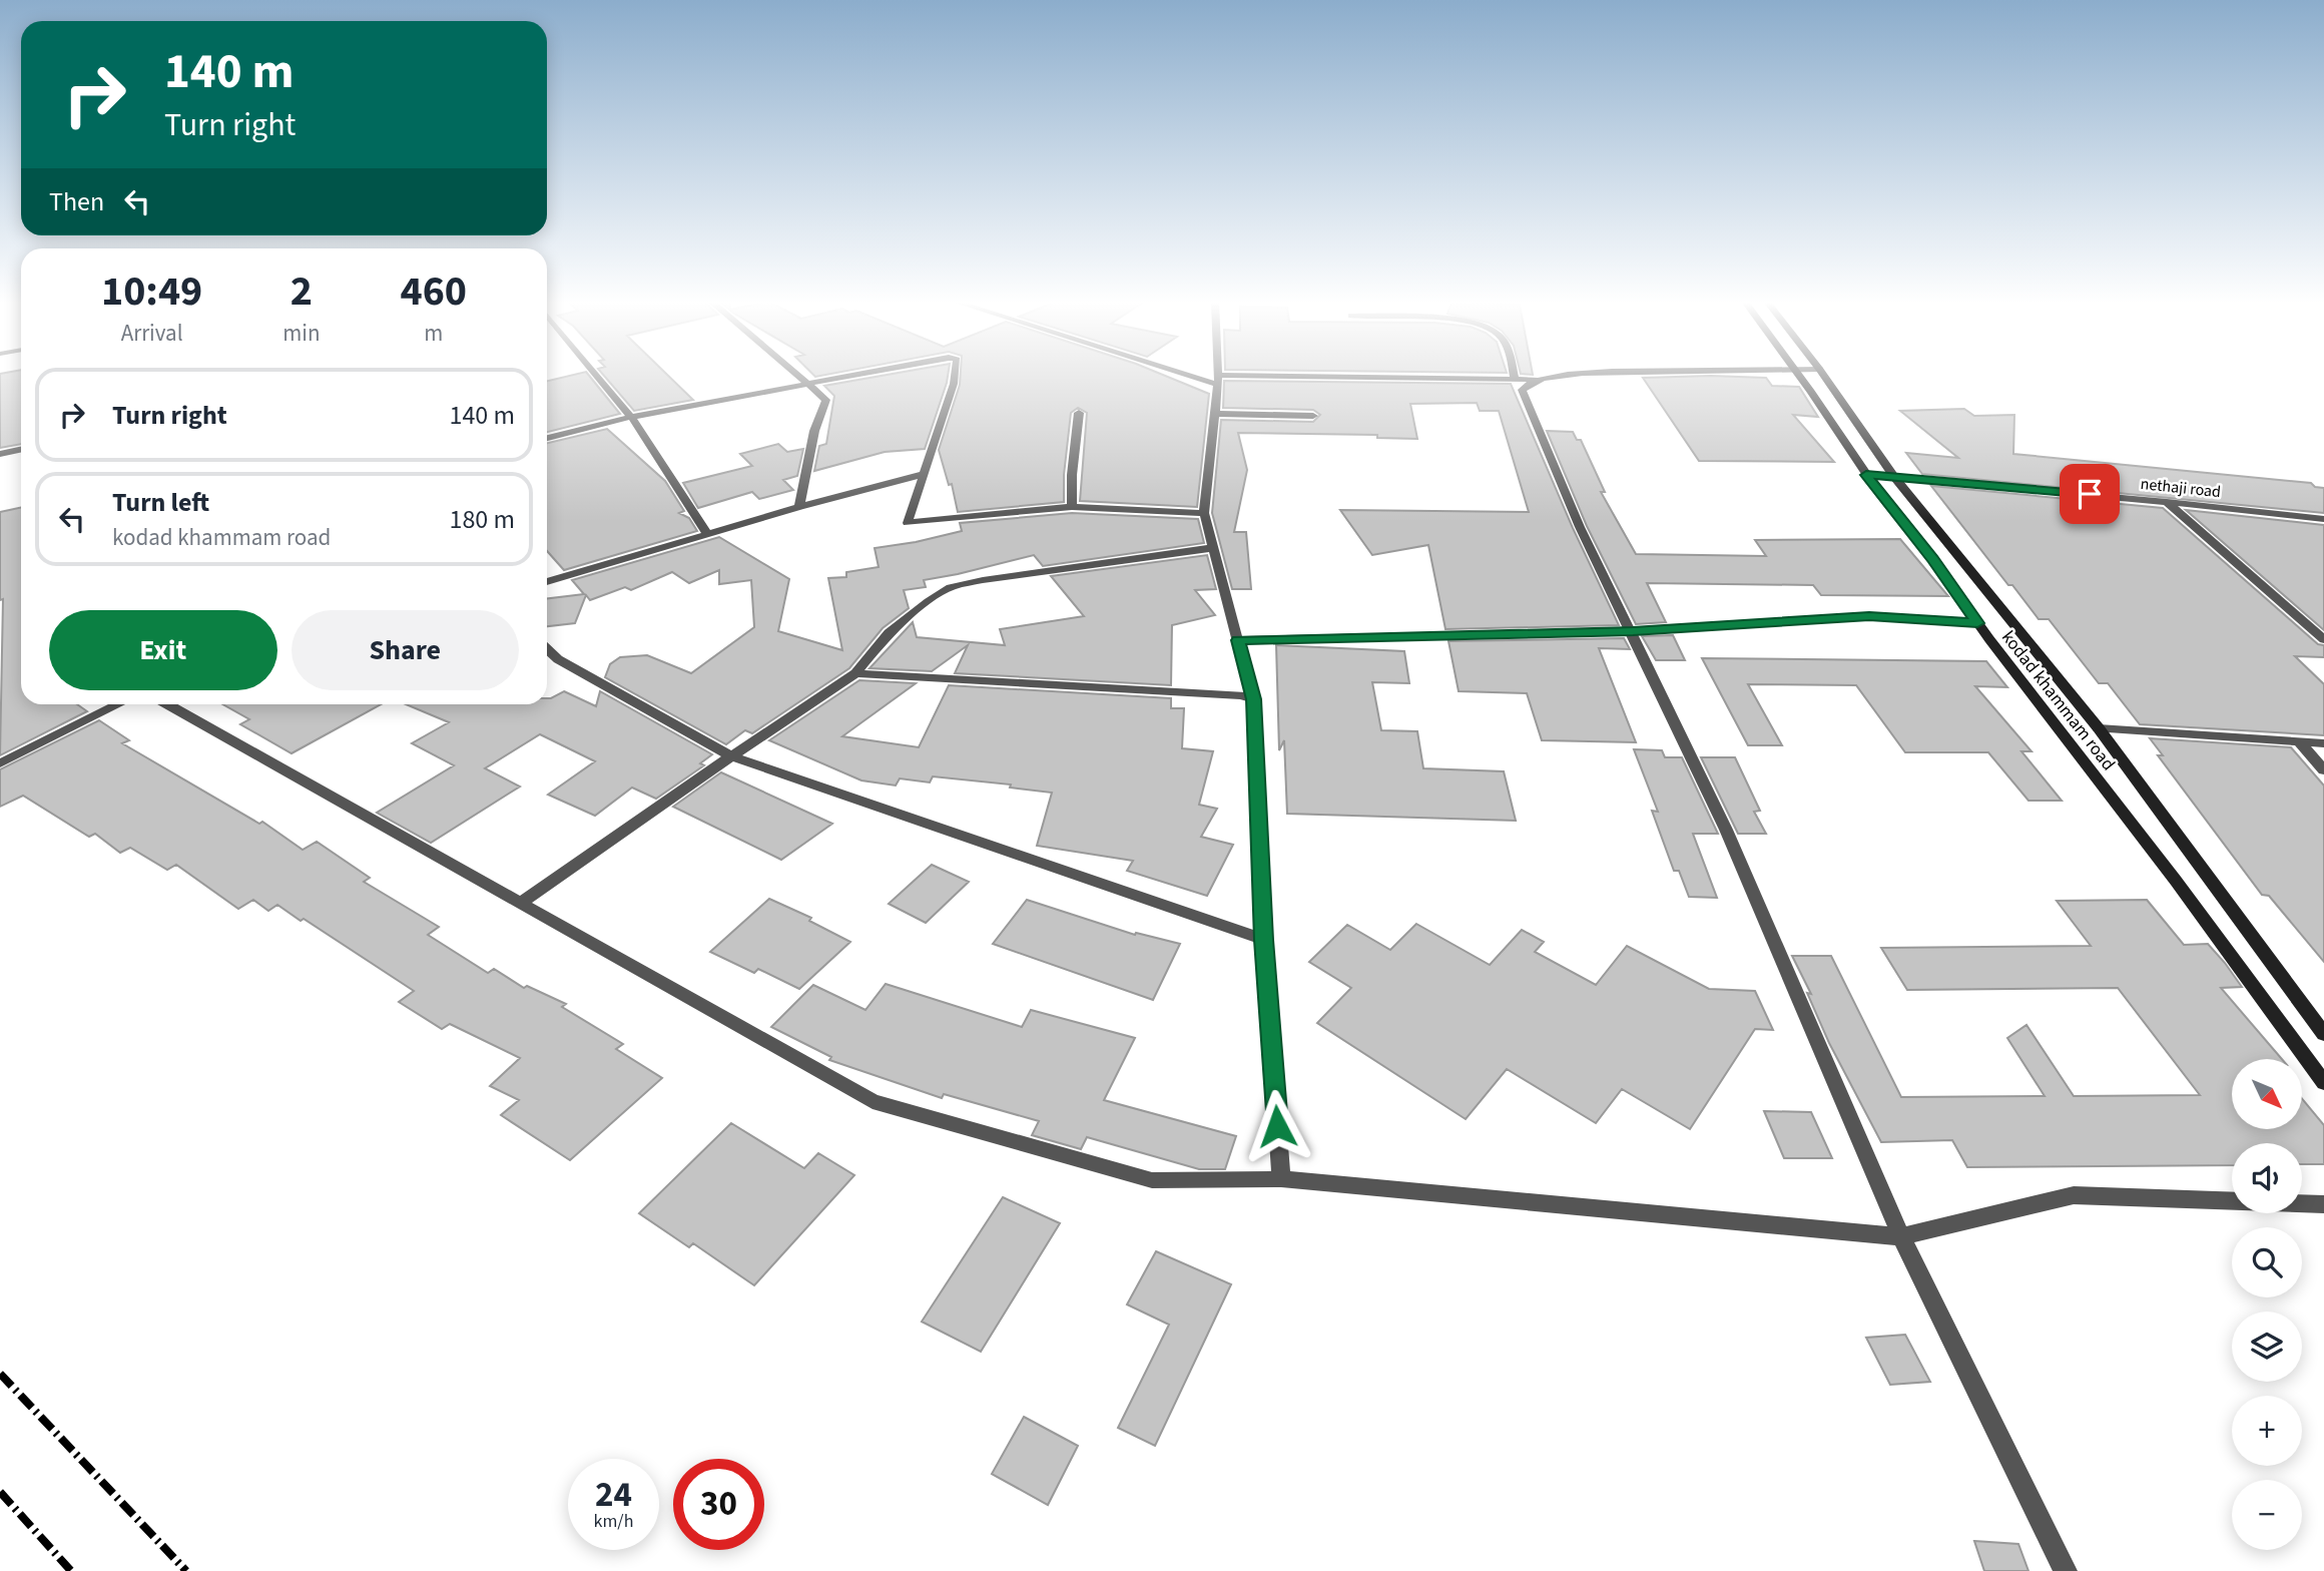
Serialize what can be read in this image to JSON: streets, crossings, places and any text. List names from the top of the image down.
{
  "streets": {
    "main road": ["kodad khammam road"],
    "street": ["nethaji road"]
  },
  "crossings": [
    ["nethaji road", "kodad khammam road"]
  ],
  "north": "bottom right",
  "page": {
    "turn": ["140 m", "Turn right"],
    "then": "Then",
    "eta": [
      "10:49",
      "Arrival",
      "2",
      "min",
      "460",
      "m"
    ],
    "list": [
      {
        "name": "Turn right",
        "value": "140 m"
      },
      {
        "name": "Turn left",
        "note": "kodad khammam road",
        "value": "180 m"
      }
    ],
    "buttons": ["Exit", "Share"],
    "map_buttons": ["+", "−"],
    "speed": "24 km/h",
    "limit": "30"
  }
}
